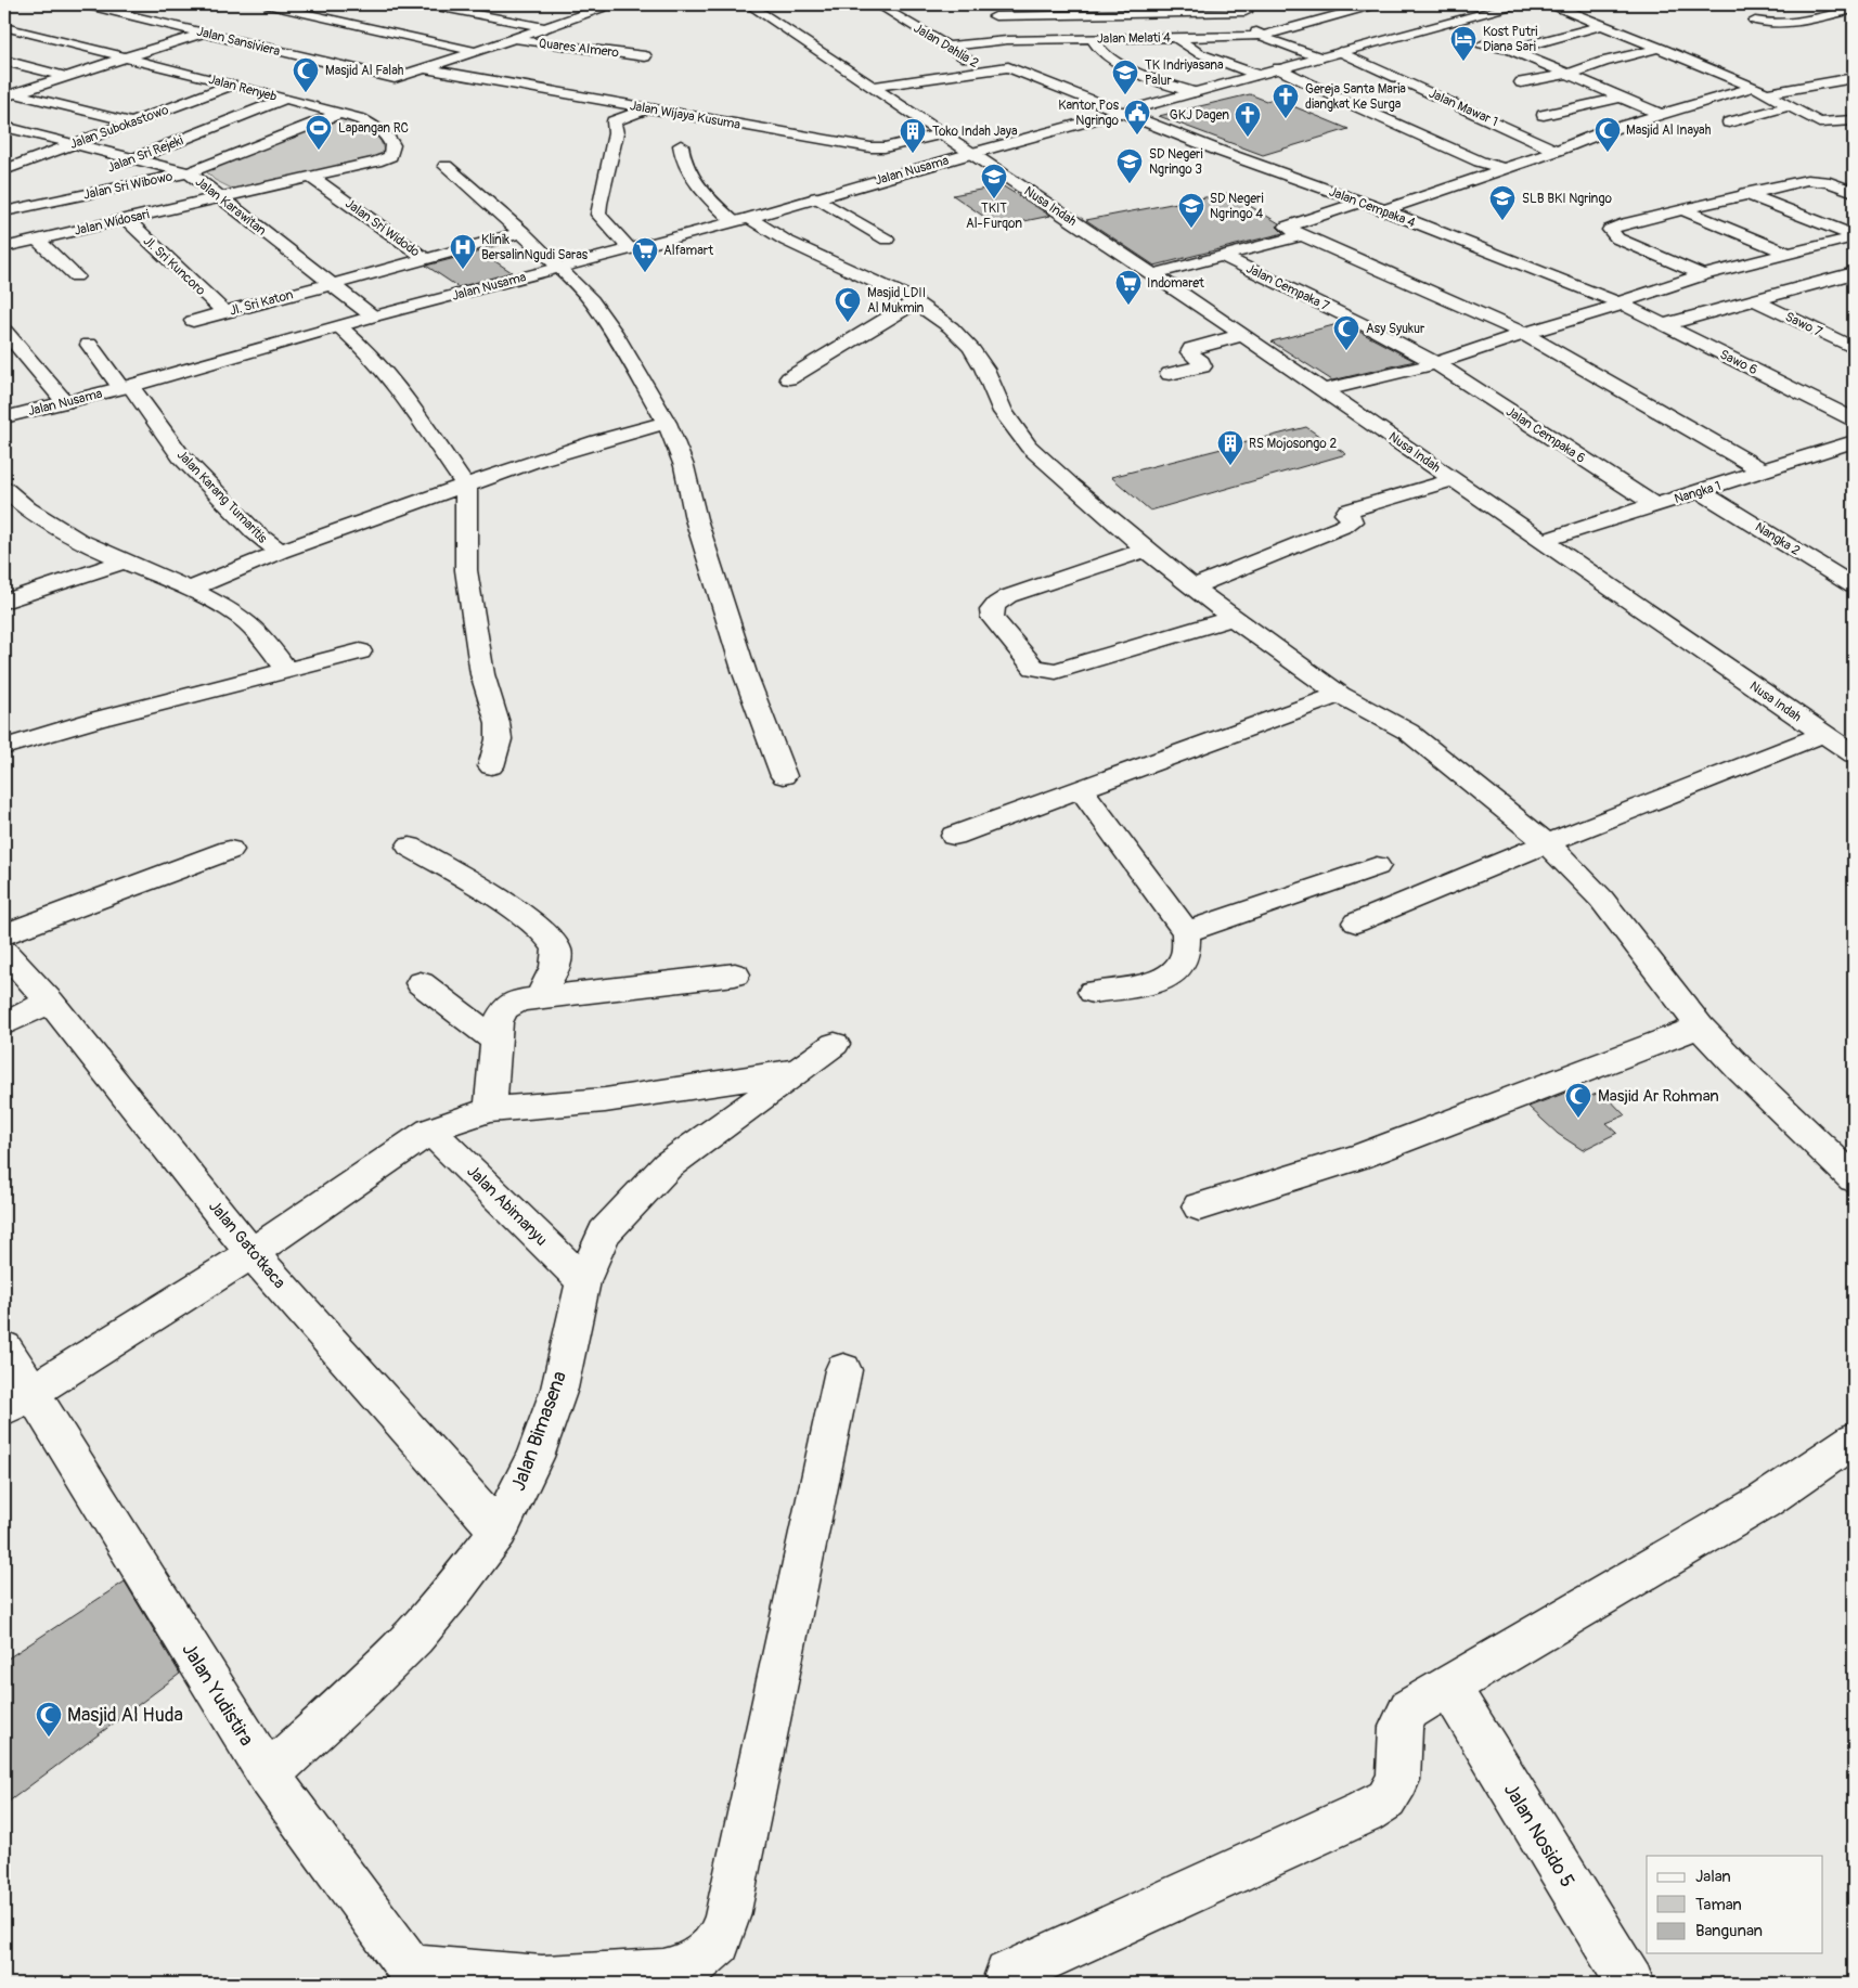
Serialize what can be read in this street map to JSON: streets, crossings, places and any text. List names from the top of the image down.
{
  "streets": {
    "street": [
      "Jalan Melati 4",
      "Jalan Sansiviera",
      "Jalan Dahlia 2",
      "Quares Almero",
      "Jalan Renyeb",
      "Jalan Mawar 1",
      "Jalan Wijaya Kusuma",
      "Jalan Subokastowo",
      "Jalan Sri Rejeki",
      "Jalan Nusama",
      "Jalan Sri Wibowo",
      "Jalan Karawitan",
      "Nusa Indah",
      "Jalan Cempaka 4",
      "Jalan Widosari",
      "Jalan Sri Widodo",
      "Jl. Sri Kuncoro",
      "Jalan Cempaka 7",
      "Jl. Sri Katon",
      "Sawo 7",
      "Sawo 6",
      "Jalan Cempaka 6",
      "Nangka 1",
      "Jalan Karang Tumaritis",
      "Nangka 2",
      "Jalan Abimanyu",
      "Jalan Gatotkaca",
      "Jalan Bimasena",
      "Jalan Yudistira",
      "Jalan Nosido 5"
    ]
  },
  "crossings": [
    ["Jalan Melati 4", "Jalan Dahlia 2"],
    ["Jalan Sansiviera", "Quares Almero"],
    ["Jalan Sansiviera", "Jalan Wijaya Kusuma"],
    ["Jalan Renyeb", "Jalan Subokastowo"],
    ["Jalan Renyeb", "Jalan Sri Rejeki"],
    ["Jalan Renyeb", "Jalan Sri Wibowo"],
    ["Jalan Renyeb", "Jalan Karawitan"],
    ["Jalan Renyeb", "Jalan Widosari"],
    ["Jalan Renyeb", "Jalan Sri Widodo"],
    ["Jalan Mawar 1", "Jalan Nusama"],
    ["Jalan Wijaya Kusuma", "Nusa Indah"],
    ["Jalan Subokastowo", "Jalan Karawitan"],
    ["Jalan Sri Rejeki", "Jalan Karawitan"],
    ["Jalan Nusama", "Jalan Karawitan"],
    ["Jalan Nusama", "Nusa Indah"],
    ["Jalan Nusama", "Jalan Cempaka 4"],
    ["Jalan Nusama", "Jalan Karang Tumaritis"],
    ["Jalan Sri Wibowo", "Jalan Karawitan"],
    ["Jalan Karawitan", "Jalan Widosari"],
    ["Jalan Karawitan", "Jalan Sri Widodo"],
    ["Jalan Karawitan", "Jl. Sri Katon"],
    ["Nusa Indah", "Nangka 1"],
    ["Jalan Cempaka 4", "Sawo 6"],
    ["Jalan Widosari", "Jl. Sri Kuncoro"],
    ["Jalan Sri Widodo", "Jl. Sri Katon"],
    ["Jl. Sri Kuncoro", "Jl. Sri Katon"],
    ["Jalan Cempaka 7", "Jalan Cempaka 6"],
    ["Jalan Cempaka 6", "Nangka 1"],
    ["Nangka 1", "Nangka 2"],
    ["Jalan Abimanyu", "Jalan Bimasena"],
    ["Jalan Gatotkaca", "Jalan Bimasena"],
    ["Jalan Bimasena", "Jalan Yudistira"]
  ],
  "places": {
    "hotel": ["Kost Putri Diana Sari"],
    "mosque": [
      "Masjid Al Falah",
      "Masjid Al Inayah",
      "Masjid LDII Al Mukmin",
      "Asy Syukur",
      "Masjid Ar Rohman",
      "Masjid Al Huda"
    ],
    "school or university": [
      "TK Indriyasana Palur",
      "SD Negeri Ngringo 3",
      "TKIT Al-Furqon",
      "SLB BKI Ngringo",
      "SD Negeri Ngringo 4"
    ],
    "church": ["Gereja Santa Maria diangkat Ke Surga", "GKJ Dagen"],
    "public building": ["Kantor Pos Ngringo"],
    "sports": ["Lapangan RC"],
    "building": ["Toko Indah Jaya", "RS Mojosongo 2"],
    "hospital": ["Klinik BersalinNgudi Saras"],
    "supermarket": ["Alfamart", "Indomaret"]
  },
  "legend": ["Jalan", "Taman", "Bangunan"]
}
